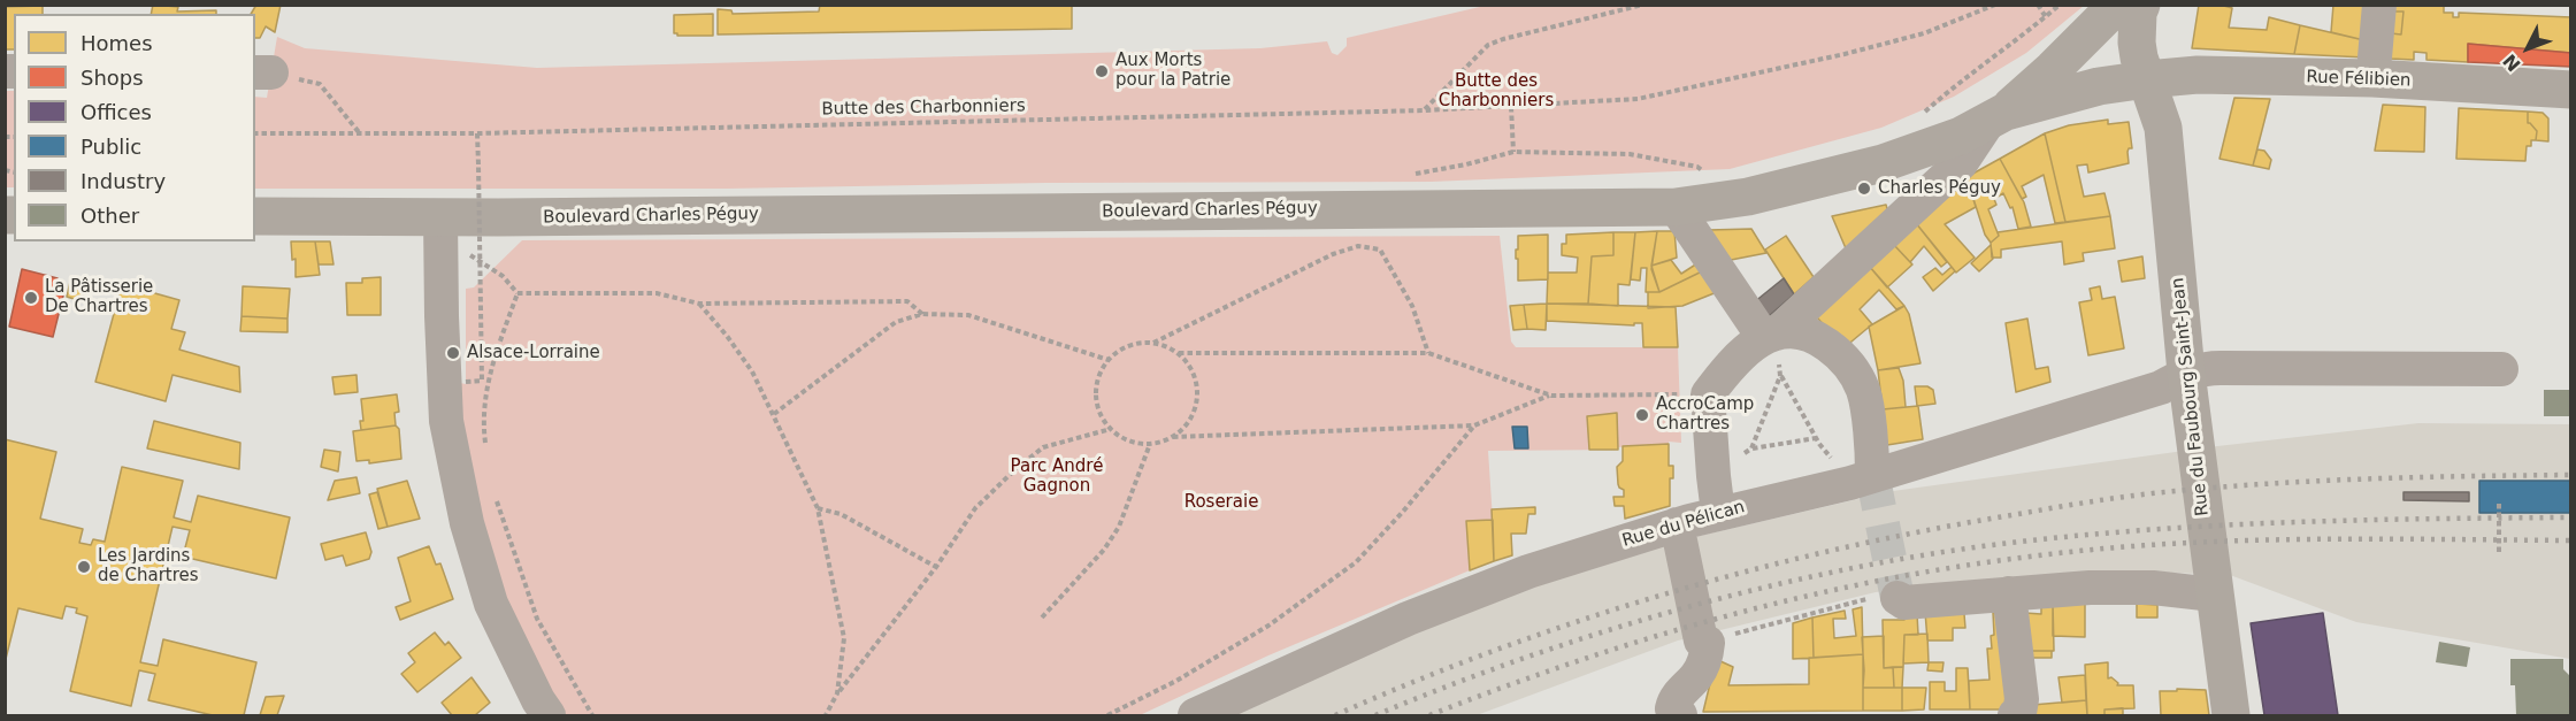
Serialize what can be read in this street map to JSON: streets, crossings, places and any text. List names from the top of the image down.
{
  "streets": {
    "main road": ["Rue Félibien", "Boulevard Charles Péguy", "Rue du Faubourg Saint-Jean"],
    "street": ["Rue du Pélican"],
    "path": ["Butte des Charbonniers"]
  },
  "crossings": [
    ["Rue Félibien", "Boulevard Charles Péguy"],
    ["Rue Félibien", "Rue du Faubourg Saint-Jean"],
    ["Boulevard Charles Péguy", "Rue du Faubourg Saint-Jean"],
    ["Rue du Faubourg Saint-Jean", "Rue du Pélican"]
  ],
  "parks": ["Butte des Charbonniers", "Parc André Gagnon", "Roseraie"],
  "places": [
    "Aux Morts pour la Patrie",
    "Charles Péguy",
    "La Pâtisserie De Chartres",
    "Alsace-Lorraine",
    "AccroCamp Chartres",
    "Les Jardins de Chartres"
  ],
  "legend": [
    "Homes",
    "Shops",
    "Offices",
    "Public",
    "Industry",
    "Other"
  ],
  "north": "bottom left"
}
